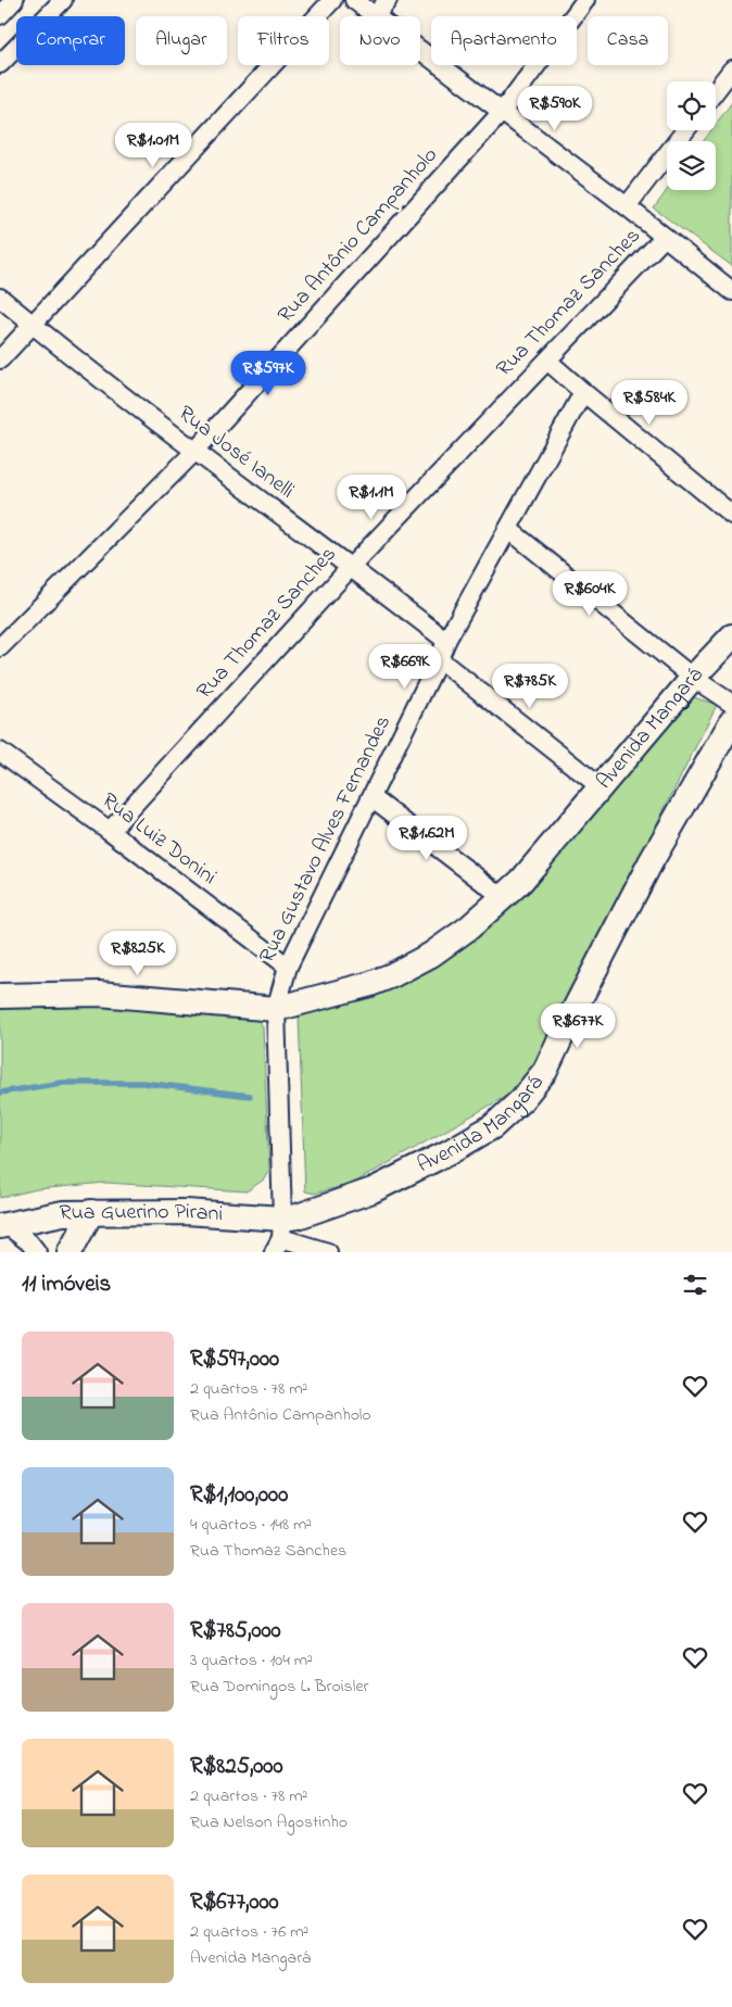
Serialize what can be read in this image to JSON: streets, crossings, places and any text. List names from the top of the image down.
{
  "streets": {
    "street": [
      "Rua Antônio Campanholo",
      "Rua Thomaz Sanches",
      "Rua José Ianelli",
      "Avenida Mangará",
      "Rua Luiz Donini",
      "Rua Gustavo Alves Fernandes",
      "Rua Guerino Pirani"
    ]
  },
  "crossings": [
    ["Rua Antônio Campanholo", "Rua José Ianelli"],
    ["Rua Thomaz Sanches", "Rua José Ianelli"],
    ["Rua Thomaz Sanches", "Rua Luiz Donini"],
    ["Rua José Ianelli", "Rua Gustavo Alves Fernandes"],
    ["Avenida Mangará", "Rua Gustavo Alves Fernandes"],
    ["Avenida Mangará", "Rua Guerino Pirani"],
    ["Rua Luiz Donini", "Rua Gustavo Alves Fernandes"],
    ["Rua Gustavo Alves Fernandes", "Rua Guerino Pirani"]
  ],
  "page": {
    "chip": [
      "Comprar",
      "Alugar",
      "Filtros",
      "Novo",
      "Apartamento",
      "Casa"
    ],
    "price": [
      "R$590K",
      "R$1.01M",
      "R$597K",
      "R$584K",
      "R$1.1M",
      "R$604K",
      "R$669K",
      "R$785K",
      "R$1.62M",
      "R$825K",
      "R$677K"
    ],
    "heading": "11 imóveis",
    "list": [
      {
        "name": "R$597,000",
        "note": "2 quartos · 78 m² · Rua Antônio Campanholo"
      },
      {
        "name": "R$1,100,000",
        "note": "4 quartos · 148 m² · Rua Thomaz Sanches"
      },
      {
        "name": "R$785,000",
        "note": "3 quartos · 104 m² · Rua Domingos L. Broisler"
      },
      {
        "name": "R$825,000",
        "note": "2 quartos · 78 m² · Rua Nelson Agostinho"
      },
      {
        "name": "R$677,000",
        "note": "2 quartos · 76 m² · Avenida Mangará"
      }
    ]
  }
}
